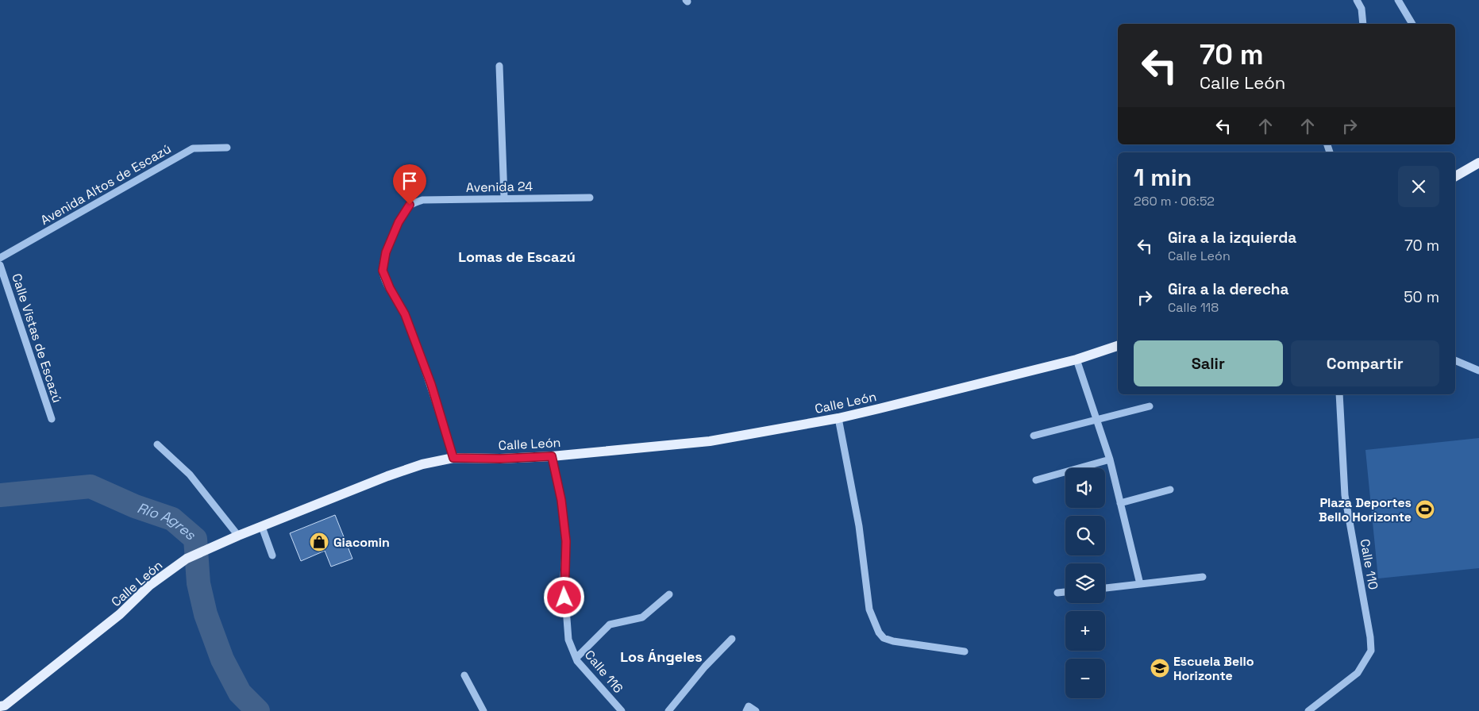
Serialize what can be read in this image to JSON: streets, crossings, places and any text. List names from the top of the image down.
{
  "streets": {
    "main road": ["Calle León"],
    "street": [
      "Avenida Altos de Escazú",
      "Avenida 24",
      "Calle Vistas de Escazú",
      "Calle 110",
      "Calle 116"
    ]
  },
  "crossings": [
    ["Avenida 24", "Calle León"],
    ["Calle León", "Calle 116"]
  ],
  "districts": ["Lomas de Escazú", "Los Ángeles"],
  "water": ["Río Agres"],
  "places": {
    "sports": ["Plaza Deportes Bello Horizonte"],
    "shop": ["Giacomin"],
    "school or university": ["Escuela Bello Horizonte"]
  },
  "page": {
    "turn": ["70 m", "Calle León"],
    "heading": ["1 min", "260 m · 06:52"],
    "list": [
      {
        "name": "Gira a la izquierda",
        "note": "Calle León",
        "value": "70 m"
      },
      {
        "name": "Gira a la derecha",
        "note": "Calle 118",
        "value": "50 m"
      }
    ],
    "buttons": ["Salir", "Compartir"],
    "map_buttons": ["+", "−"]
  }
}
